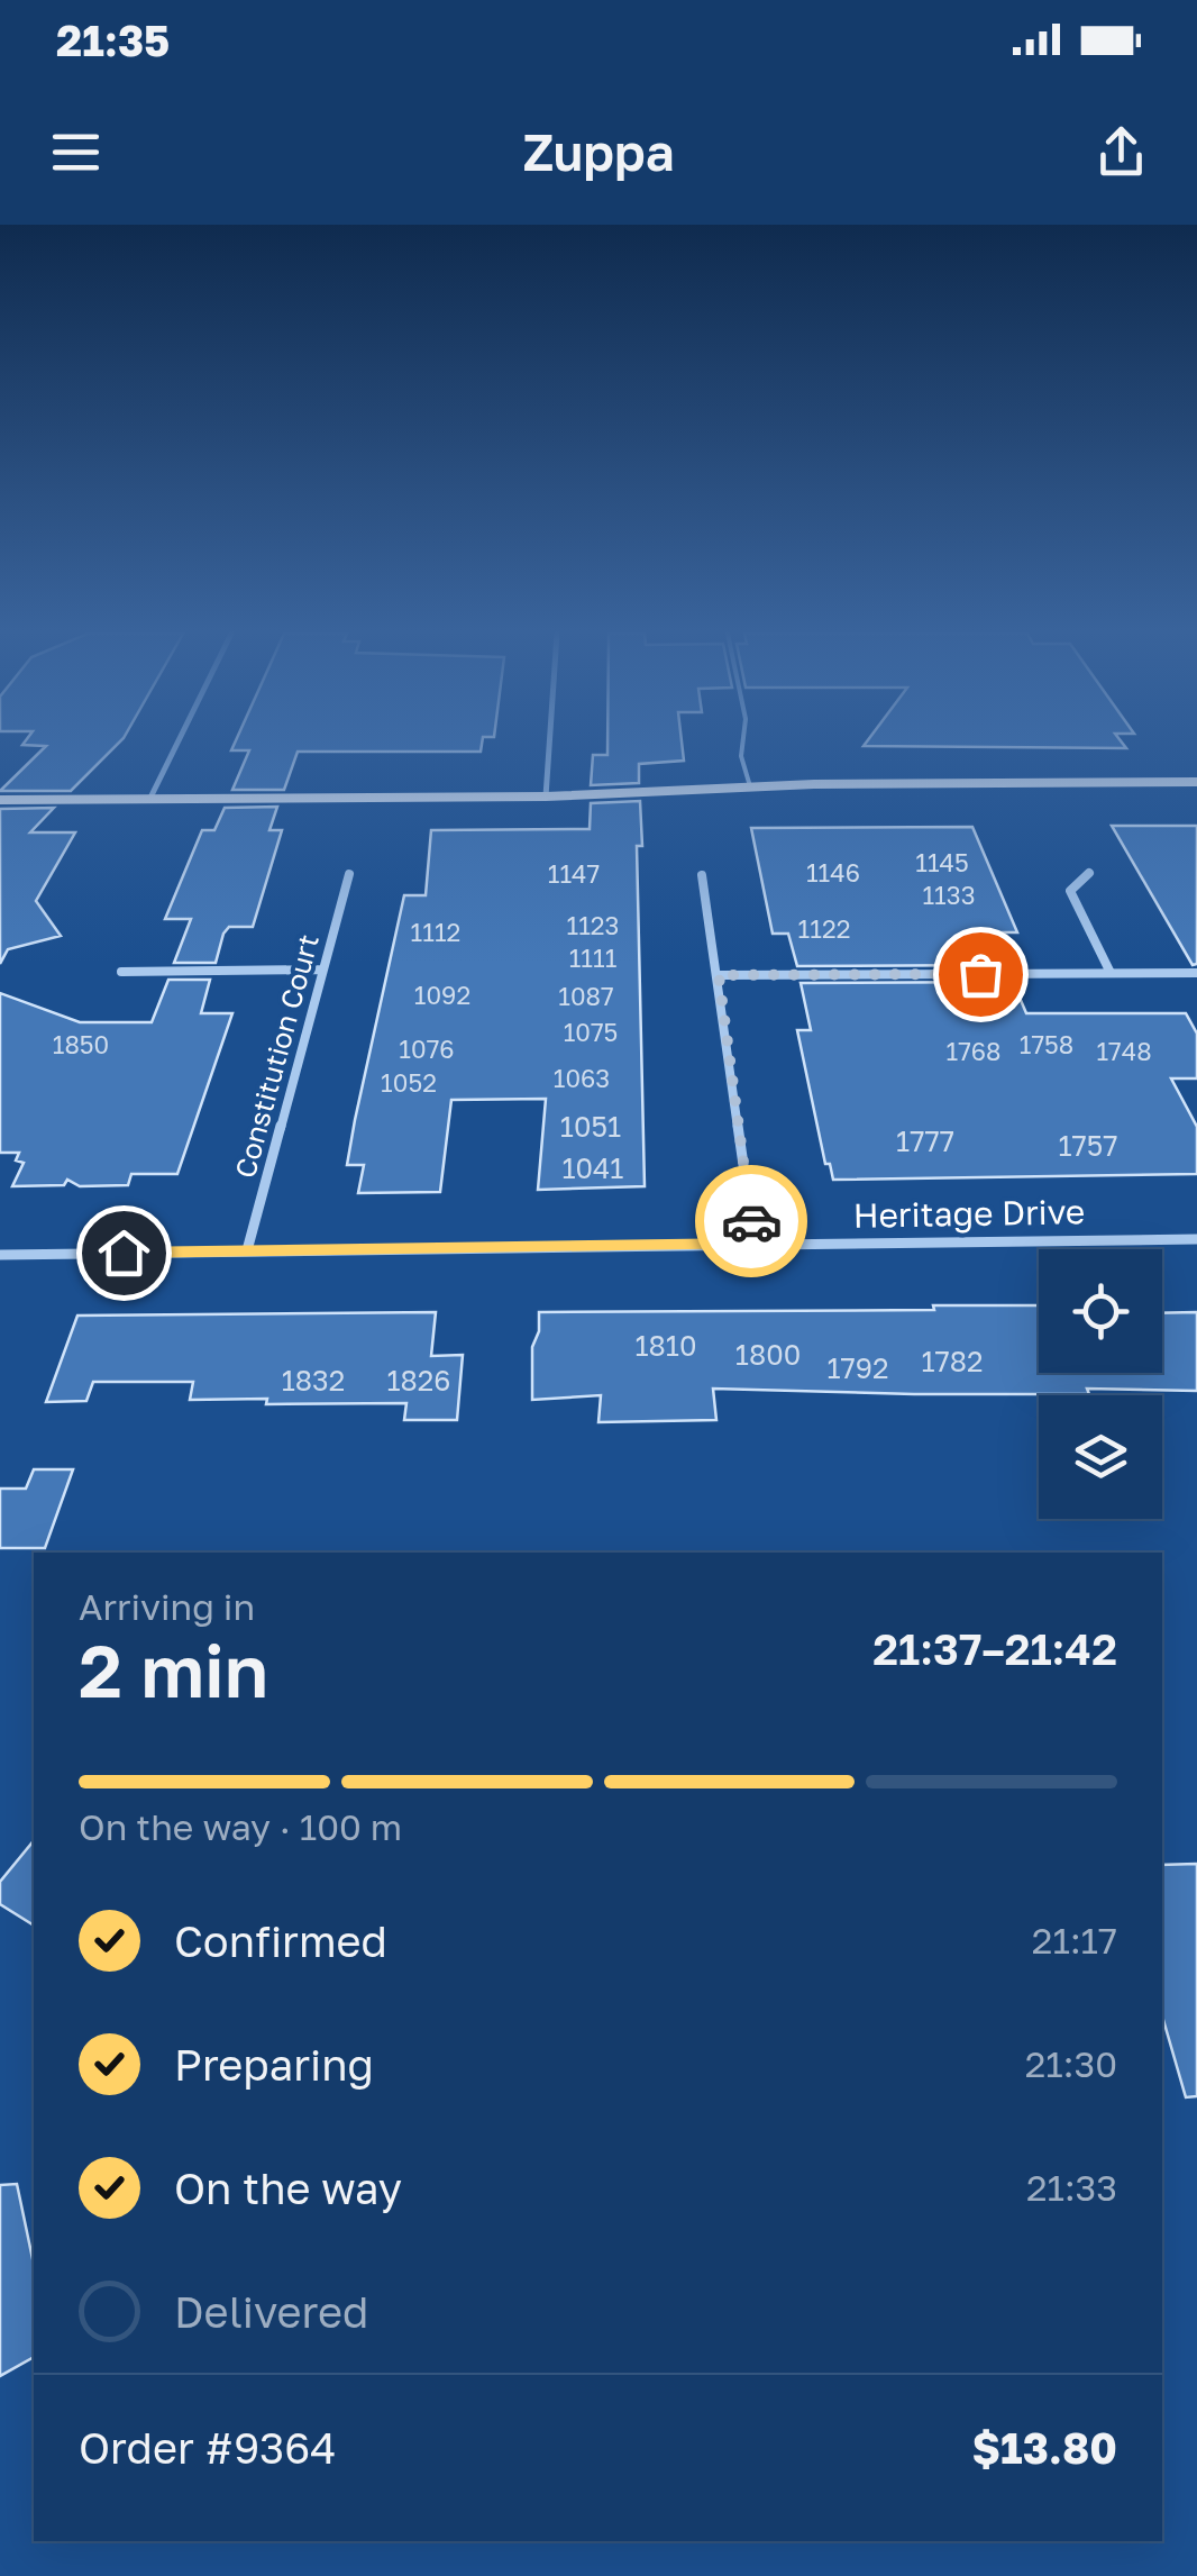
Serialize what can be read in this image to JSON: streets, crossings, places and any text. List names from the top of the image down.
{
  "streets": {
    "street": ["Constitution Court", "Heritage Drive"]
  },
  "crossings": [
    ["Constitution Court", "Heritage Drive"]
  ],
  "house_numbers": [
    "1145",
    "1146",
    "1147",
    "1133",
    "1123",
    "1122",
    "1112",
    "1111",
    "1092",
    "1087",
    "1075",
    "1850",
    "1758",
    "1076",
    "1768",
    "1748",
    "1063",
    "1052",
    "1051",
    "1777",
    "1757",
    "1041",
    "1810",
    "1800",
    "1782",
    "1792",
    "1832",
    "1826"
  ],
  "page": {
    "status": "21:35",
    "header": "Zuppa",
    "heading": ["2 min", "Arriving in", "21:37–21:42"],
    "panel": ["Order #9364", "$13.80"],
    "bar": "On the way · 100 m",
    "list": [
      ["Confirmed", "21:17"],
      ["Preparing", "21:30"],
      ["On the way", "21:33"],
      "Delivered"
    ]
  }
}
